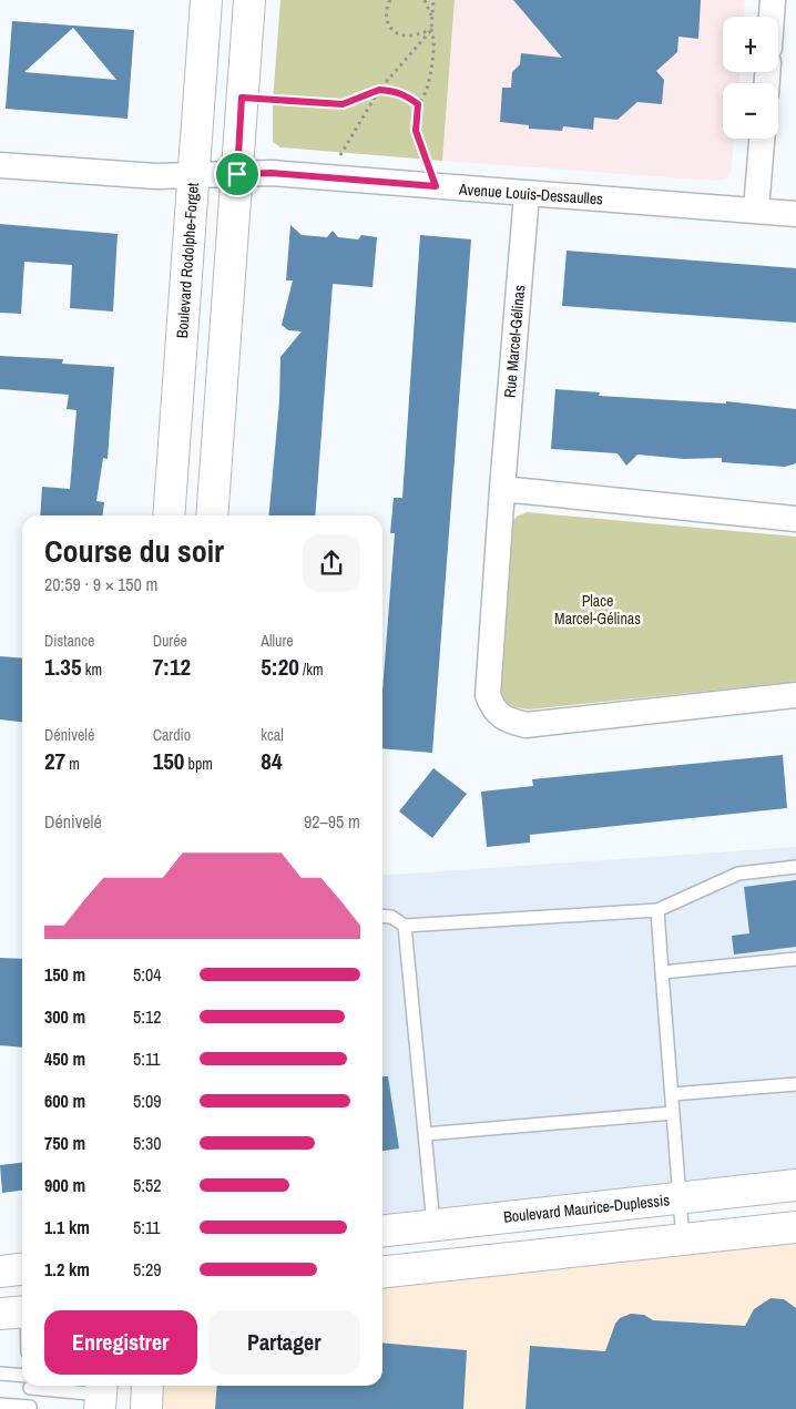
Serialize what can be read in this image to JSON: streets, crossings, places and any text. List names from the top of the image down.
{
  "streets": {
    "street": [
      "Avenue Louis-Dessaulles",
      "Boulevard Rodolphe-Forget",
      "Rue Marcel-Gélinas",
      "Boulevard Maurice-Duplessis"
    ]
  },
  "crossings": [
    ["Avenue Louis-Dessaulles", "Boulevard Rodolphe-Forget"],
    ["Avenue Louis-Dessaulles", "Rue Marcel-Gélinas"]
  ],
  "parks": ["Place Marcel-Gélinas"],
  "page": {
    "map_buttons": ["+", "−"],
    "heading": ["Course du soir", "20:59 · 9 × 150 m"],
    "stats": [
      ["Distance", "1.35 km"],
      ["Durée", "7:12"],
      ["Allure", "5:20 /km"],
      ["Dénivelé", "27 m"],
      ["Cardio", "150 bpm"],
      ["kcal", "84"]
    ],
    "chart": ["Dénivelé", "92–95 m"],
    "list": [
      {
        "name": "150 m",
        "note": "5:04"
      },
      {
        "name": "300 m",
        "note": "5:12"
      },
      {
        "name": "450 m",
        "note": "5:11"
      },
      {
        "name": "600 m",
        "note": "5:09"
      },
      {
        "name": "750 m",
        "note": "5:30"
      },
      {
        "name": "900 m",
        "note": "5:52"
      },
      {
        "name": "1.1 km",
        "note": "5:11"
      },
      {
        "name": "1.2 km",
        "note": "5:29"
      }
    ],
    "buttons": ["Enregistrer", "Partager"]
  }
}
